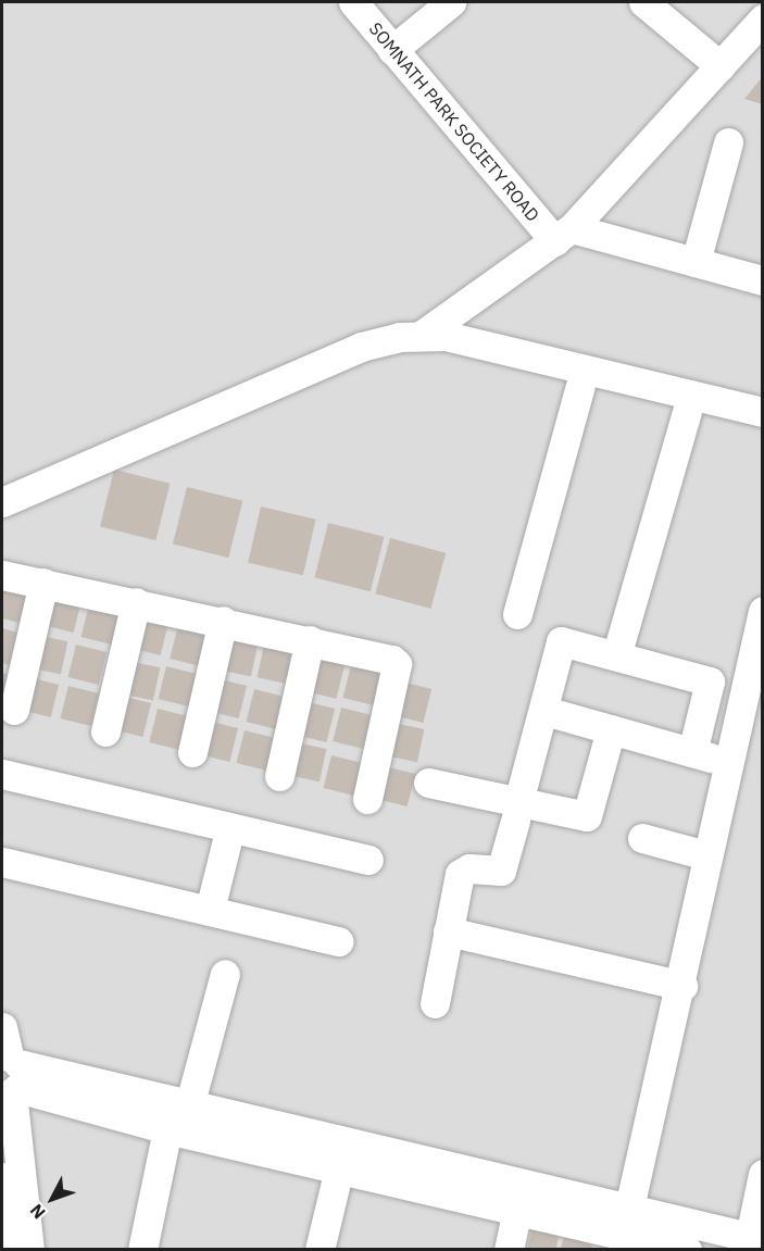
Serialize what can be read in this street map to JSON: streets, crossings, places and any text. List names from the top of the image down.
{
  "streets": {
    "street": ["SOMNATH PARK SOCIETY ROAD"]
  },
  "north": "bottom left"
}
